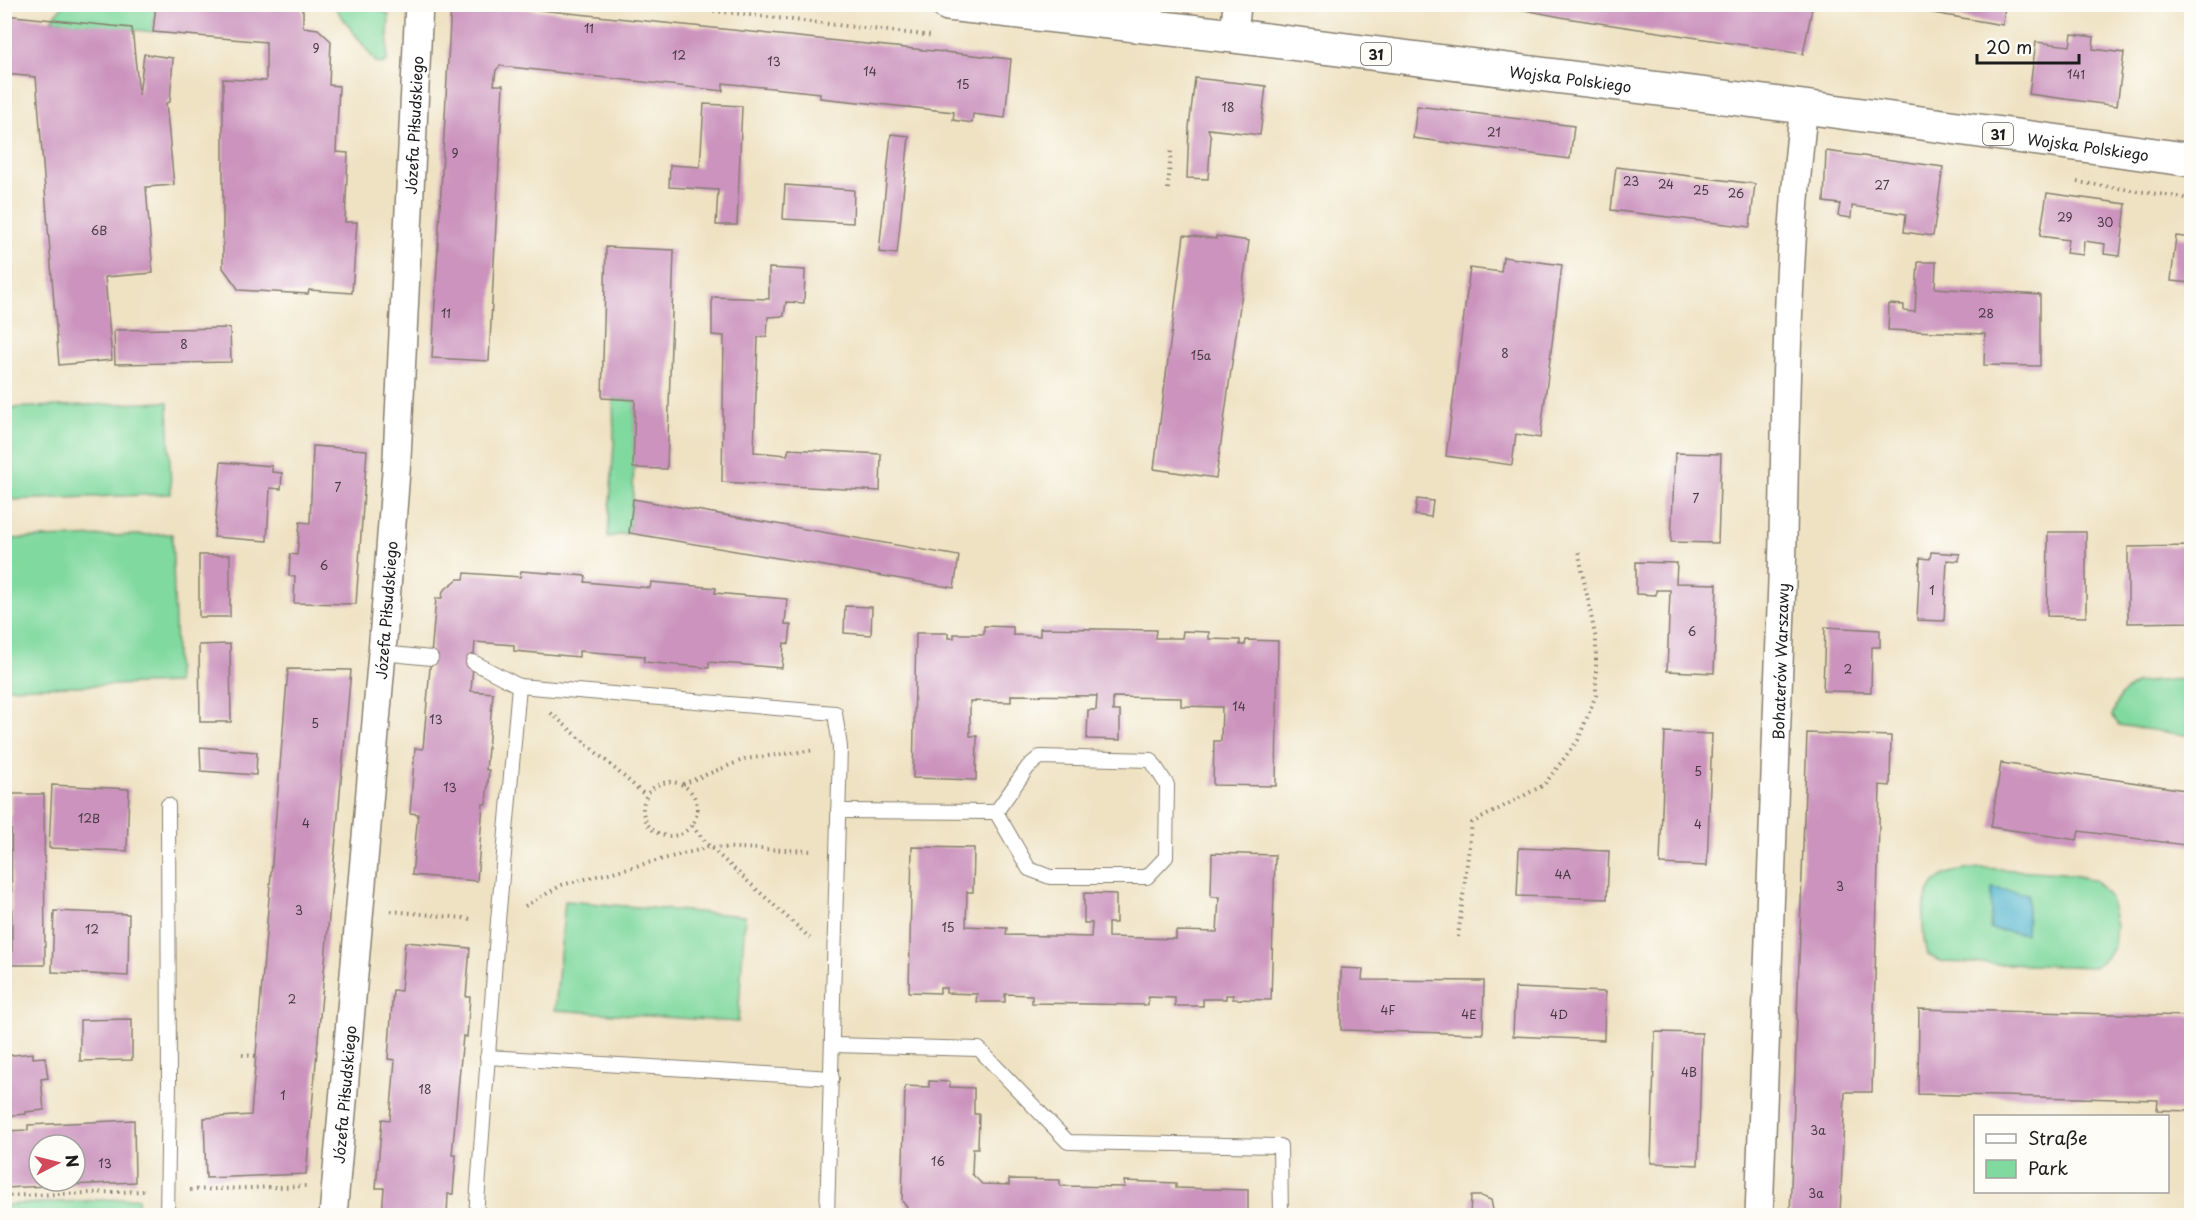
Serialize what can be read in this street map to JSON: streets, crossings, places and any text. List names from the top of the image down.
{
  "streets": {
    "main road": ["31", "Wojska Polskiego"],
    "street": ["Józefa Piłsudskiego", "Bohaterów Warszawy"]
  },
  "crossings": [
    ["Wojska Polskiego", "Bohaterów Warszawy"]
  ],
  "house_numbers": [
    "11",
    "9",
    "12",
    "13",
    "14",
    "141",
    "15",
    "18",
    "21",
    "9",
    "23",
    "24",
    "27",
    "25",
    "26",
    "29",
    "30",
    "6B",
    "11",
    "28",
    "8",
    "8",
    "15a",
    "7",
    "7",
    "6",
    "1",
    "6",
    "2",
    "14",
    "13",
    "5",
    "5",
    "13",
    "12B",
    "4",
    "4",
    "4A",
    "3",
    "3",
    "15",
    "12",
    "2",
    "4F",
    "4E",
    "4D",
    "4B",
    "18",
    "1",
    "3a",
    "16",
    "13",
    "3a"
  ],
  "legend": ["Straße", "Park"],
  "scale_bar": "20 m",
  "north": "right"
}
